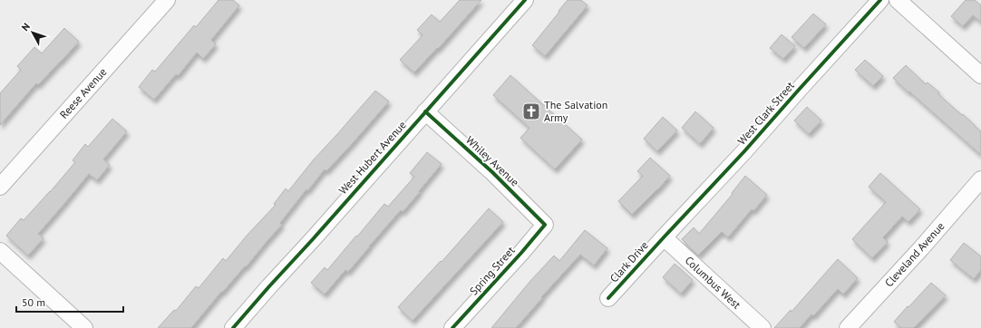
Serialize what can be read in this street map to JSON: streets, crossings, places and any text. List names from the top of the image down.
{
  "streets": {
    "street": [
      "Reese Avenue",
      "West Clark Street",
      "West Hubert Avenue",
      "Whiley Avenue",
      "Cleveland Avenue",
      "Clark Drive",
      "Spring Street",
      "Columbus West"
    ]
  },
  "crossings": [
    ["West Clark Street", "Clark Drive"],
    ["West Clark Street", "Columbus West"],
    ["West Hubert Avenue", "Whiley Avenue"],
    ["Whiley Avenue", "Spring Street"],
    ["Clark Drive", "Columbus West"]
  ],
  "places": {
    "church": ["The Salvation Army"]
  },
  "scale_bar": "50 m",
  "north": "top left"
}
